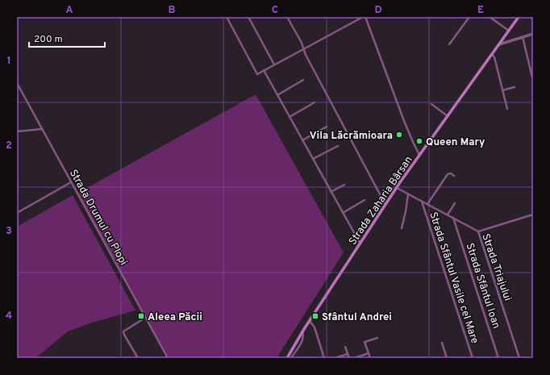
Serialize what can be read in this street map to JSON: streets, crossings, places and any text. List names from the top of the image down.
{
  "streets": {
    "main road": ["Strada Zaharia Bârsan"],
    "street": [
      "Strada Drumul cu Plopi",
      "Strada Triajului",
      "Strada Sfântul Vasile cel Mare",
      "Strada Sfântul Ioan"
    ]
  },
  "crossings": [
    ["Strada Zaharia Bârsan", "Strada Triajului"],
    ["Strada Triajului", "Strada Sfântul Vasile cel Mare"],
    ["Strada Triajului", "Strada Sfântul Ioan"]
  ],
  "places": {
    "other": ["Vila Lăcrămioara", "Queen Mary"],
    "transit": ["Aleea Păcii", "Sfântul Andrei"]
  },
  "scale_bar": "200 m",
  "grid": {
    "columns": [
      "A",
      "B",
      "C",
      "D",
      "E"
    ],
    "rows": [
      "1",
      "2",
      "3",
      "4"
    ]
  }
}
